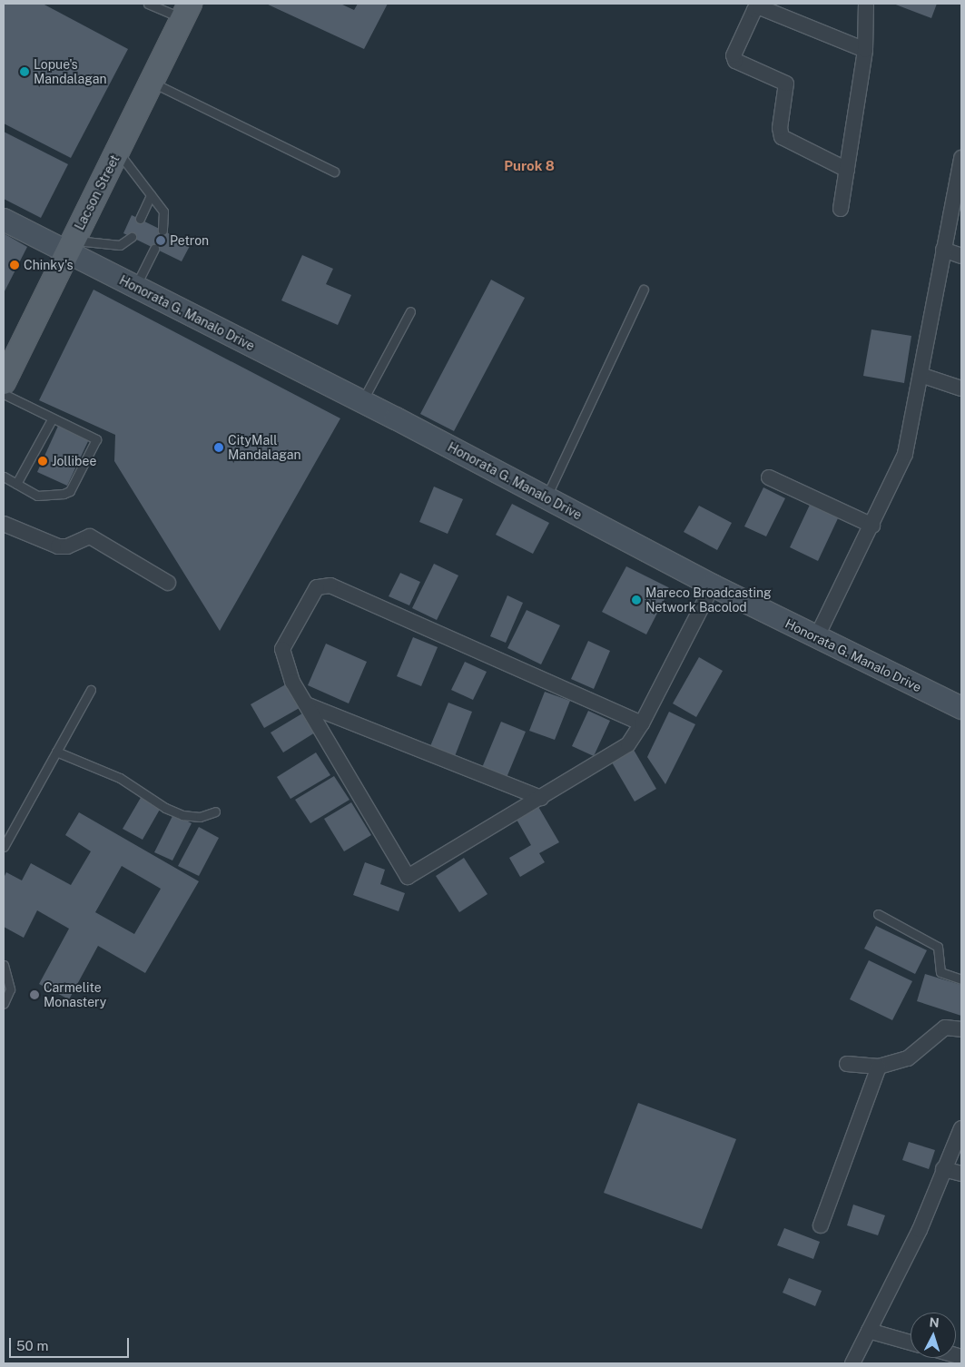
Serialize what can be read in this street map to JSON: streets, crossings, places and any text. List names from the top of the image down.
{
  "streets": {
    "main road": ["Lacson Street"],
    "street": ["Honorata G. Manalo Drive"]
  },
  "crossings": [
    ["Lacson Street", "Honorata G. Manalo Drive"]
  ],
  "districts": ["Purok 8"],
  "places": [
    "Lopue's Mandalagan",
    "Petron",
    "Chinky's",
    "CityMall Mandalagan",
    "Jollibee",
    "Mareco Broadcasting Network Bacolod",
    "Carmelite Monastery"
  ],
  "scale_bar": "50 m",
  "north": "top"
}
